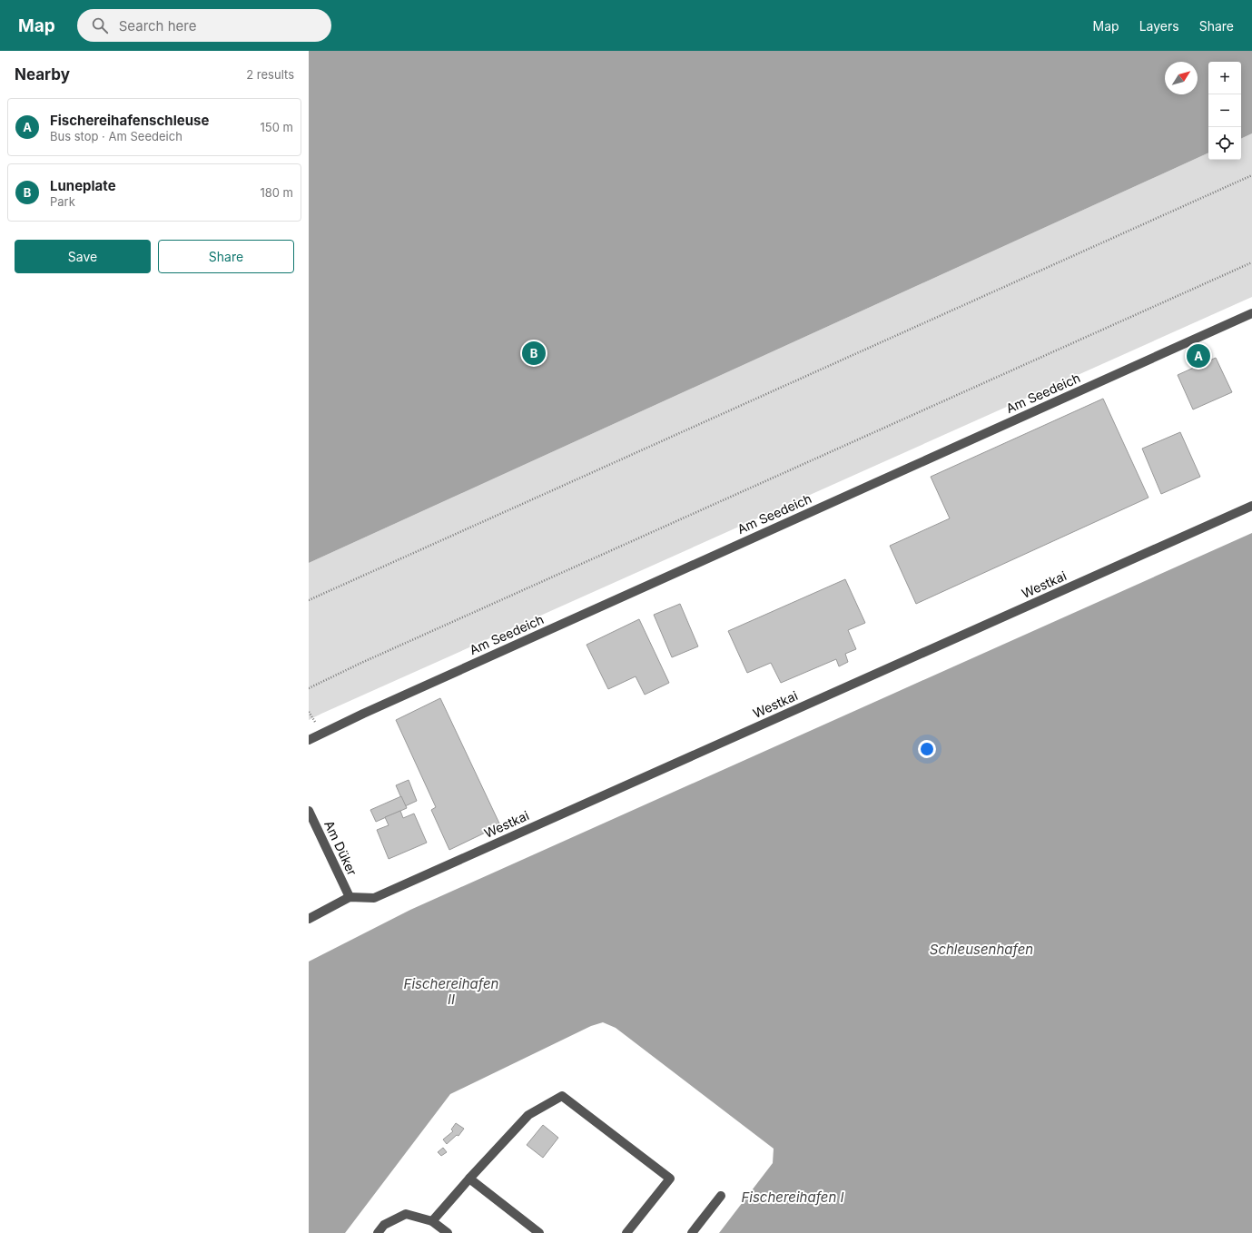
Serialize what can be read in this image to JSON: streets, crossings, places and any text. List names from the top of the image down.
{
  "streets": {
    "street": ["Am Seedeich", "Westkai", "Am Düker"]
  },
  "crossings": [
    ["Westkai", "Am Düker"]
  ],
  "water": ["Schleusenhafen", "Fischereihafen II", "Fischereihafen I"],
  "north": "top right",
  "page": {
    "header": "Map",
    "search": "Search here",
    "nav": ["Map", "Layers", "Share"],
    "heading": ["Nearby", "2 results"],
    "map_buttons": ["+", "−"],
    "list": [
      {
        "mark": "A",
        "name": "Fischereihafenschleuse",
        "note": "Bus stop · Am Seedeich",
        "value": "150 m"
      },
      {
        "mark": "B",
        "name": "Luneplate",
        "note": "Park",
        "value": "180 m"
      }
    ],
    "buttons": ["Save", "Share"],
    "pins": ["B", "A"]
  }
}
